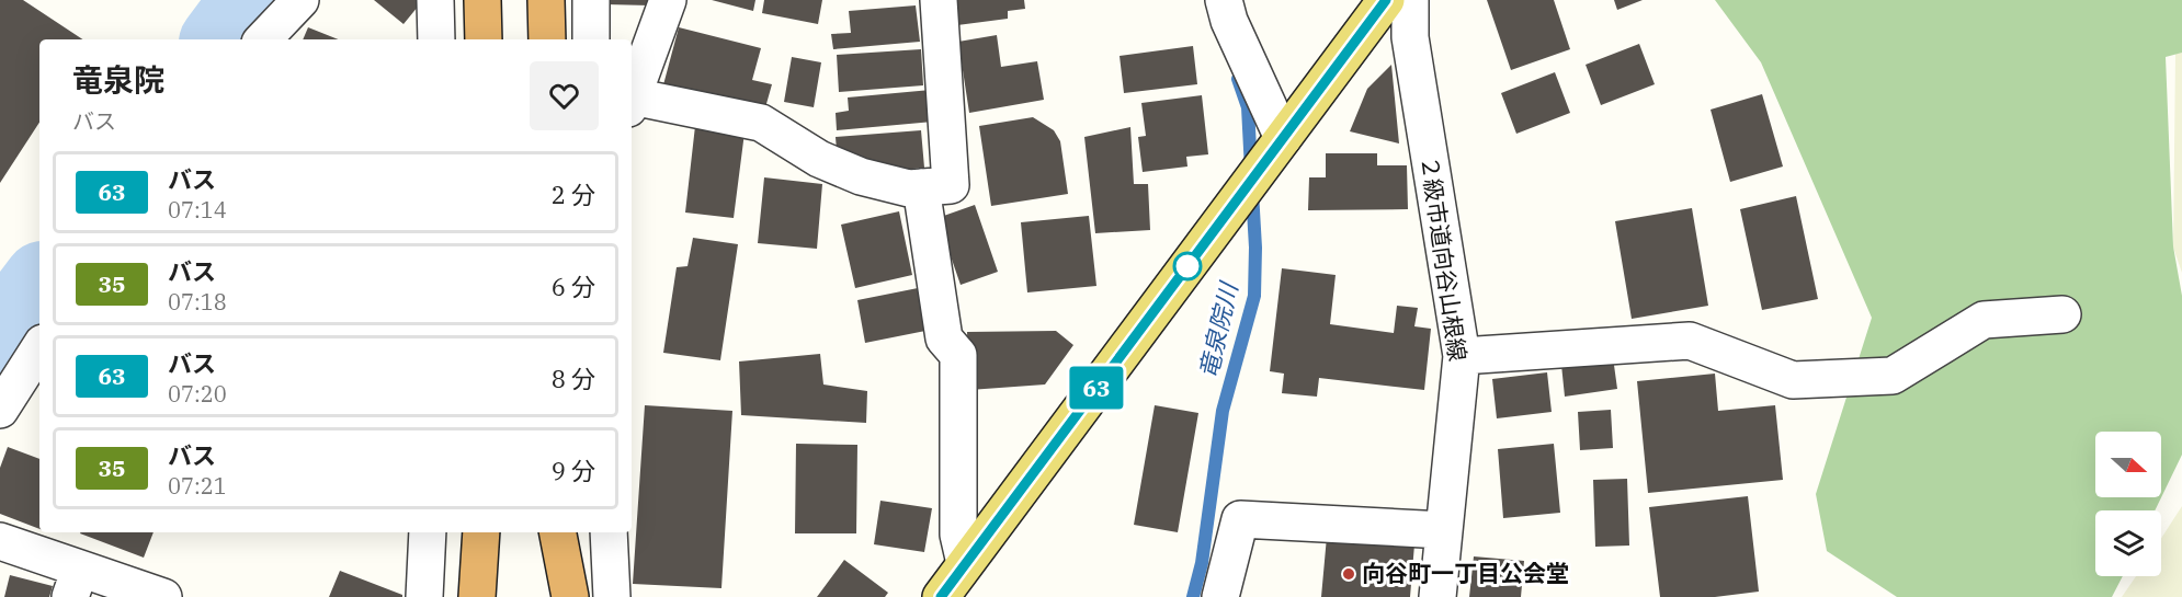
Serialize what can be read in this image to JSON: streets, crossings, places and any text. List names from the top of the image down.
{
  "streets": {
    "street": ["２級市道向谷山根線"]
  },
  "water": ["竜泉院川"],
  "places": ["向谷町一丁目公会堂"],
  "lines": ["bus line 63"],
  "north": "right",
  "page": {
    "on_map": "63",
    "heading": ["竜泉院", "バス"],
    "list": [
      {
        "mark": "63",
        "name": "バス",
        "note": "07:14",
        "value": "2 分"
      },
      {
        "mark": "35",
        "name": "バス",
        "note": "07:18",
        "value": "6 分"
      },
      {
        "mark": "63",
        "name": "バス",
        "note": "07:20",
        "value": "8 分"
      },
      {
        "mark": "35",
        "name": "バス",
        "note": "07:21",
        "value": "9 分"
      }
    ]
  }
}
